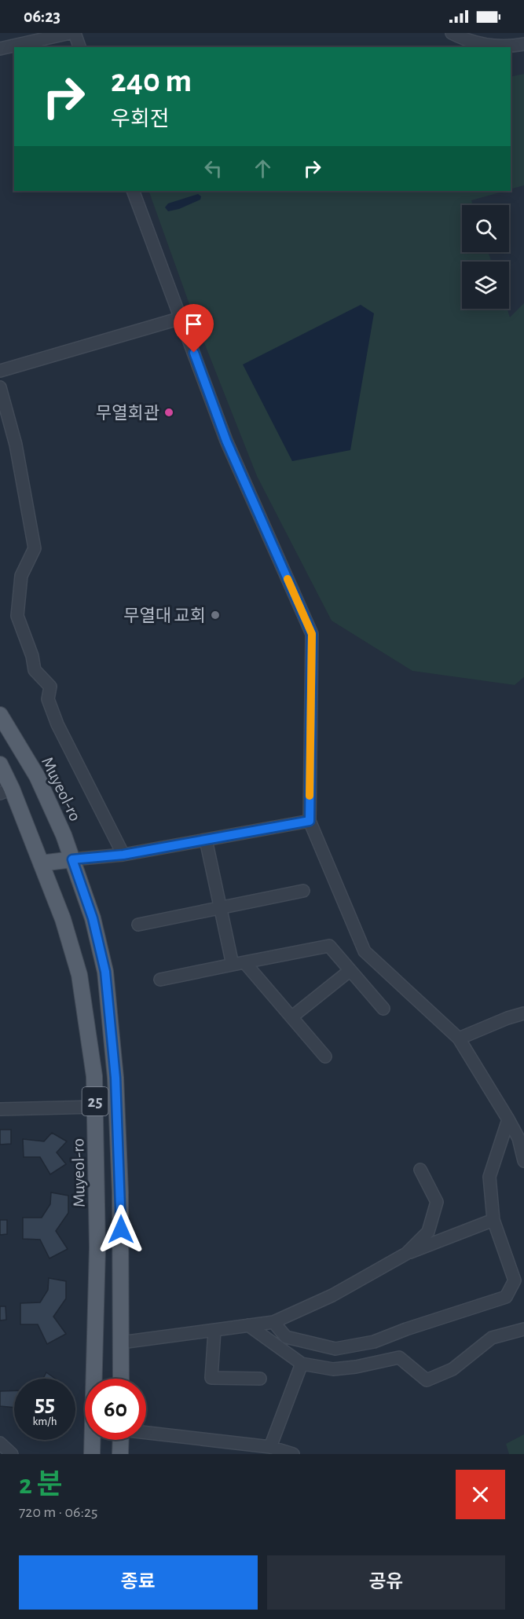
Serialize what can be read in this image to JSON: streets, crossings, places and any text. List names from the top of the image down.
{
  "streets": {
    "main road": ["Muyeol-ro", "25"]
  },
  "places": ["무열회관", "무열대 교회"],
  "page": {
    "status": "06:23",
    "turn": ["240 m", "우회전"],
    "speed": "55 km/h",
    "limit": "60",
    "heading": ["2 분", "720 m · 06:25"],
    "buttons": ["종료", "공유"]
  }
}
